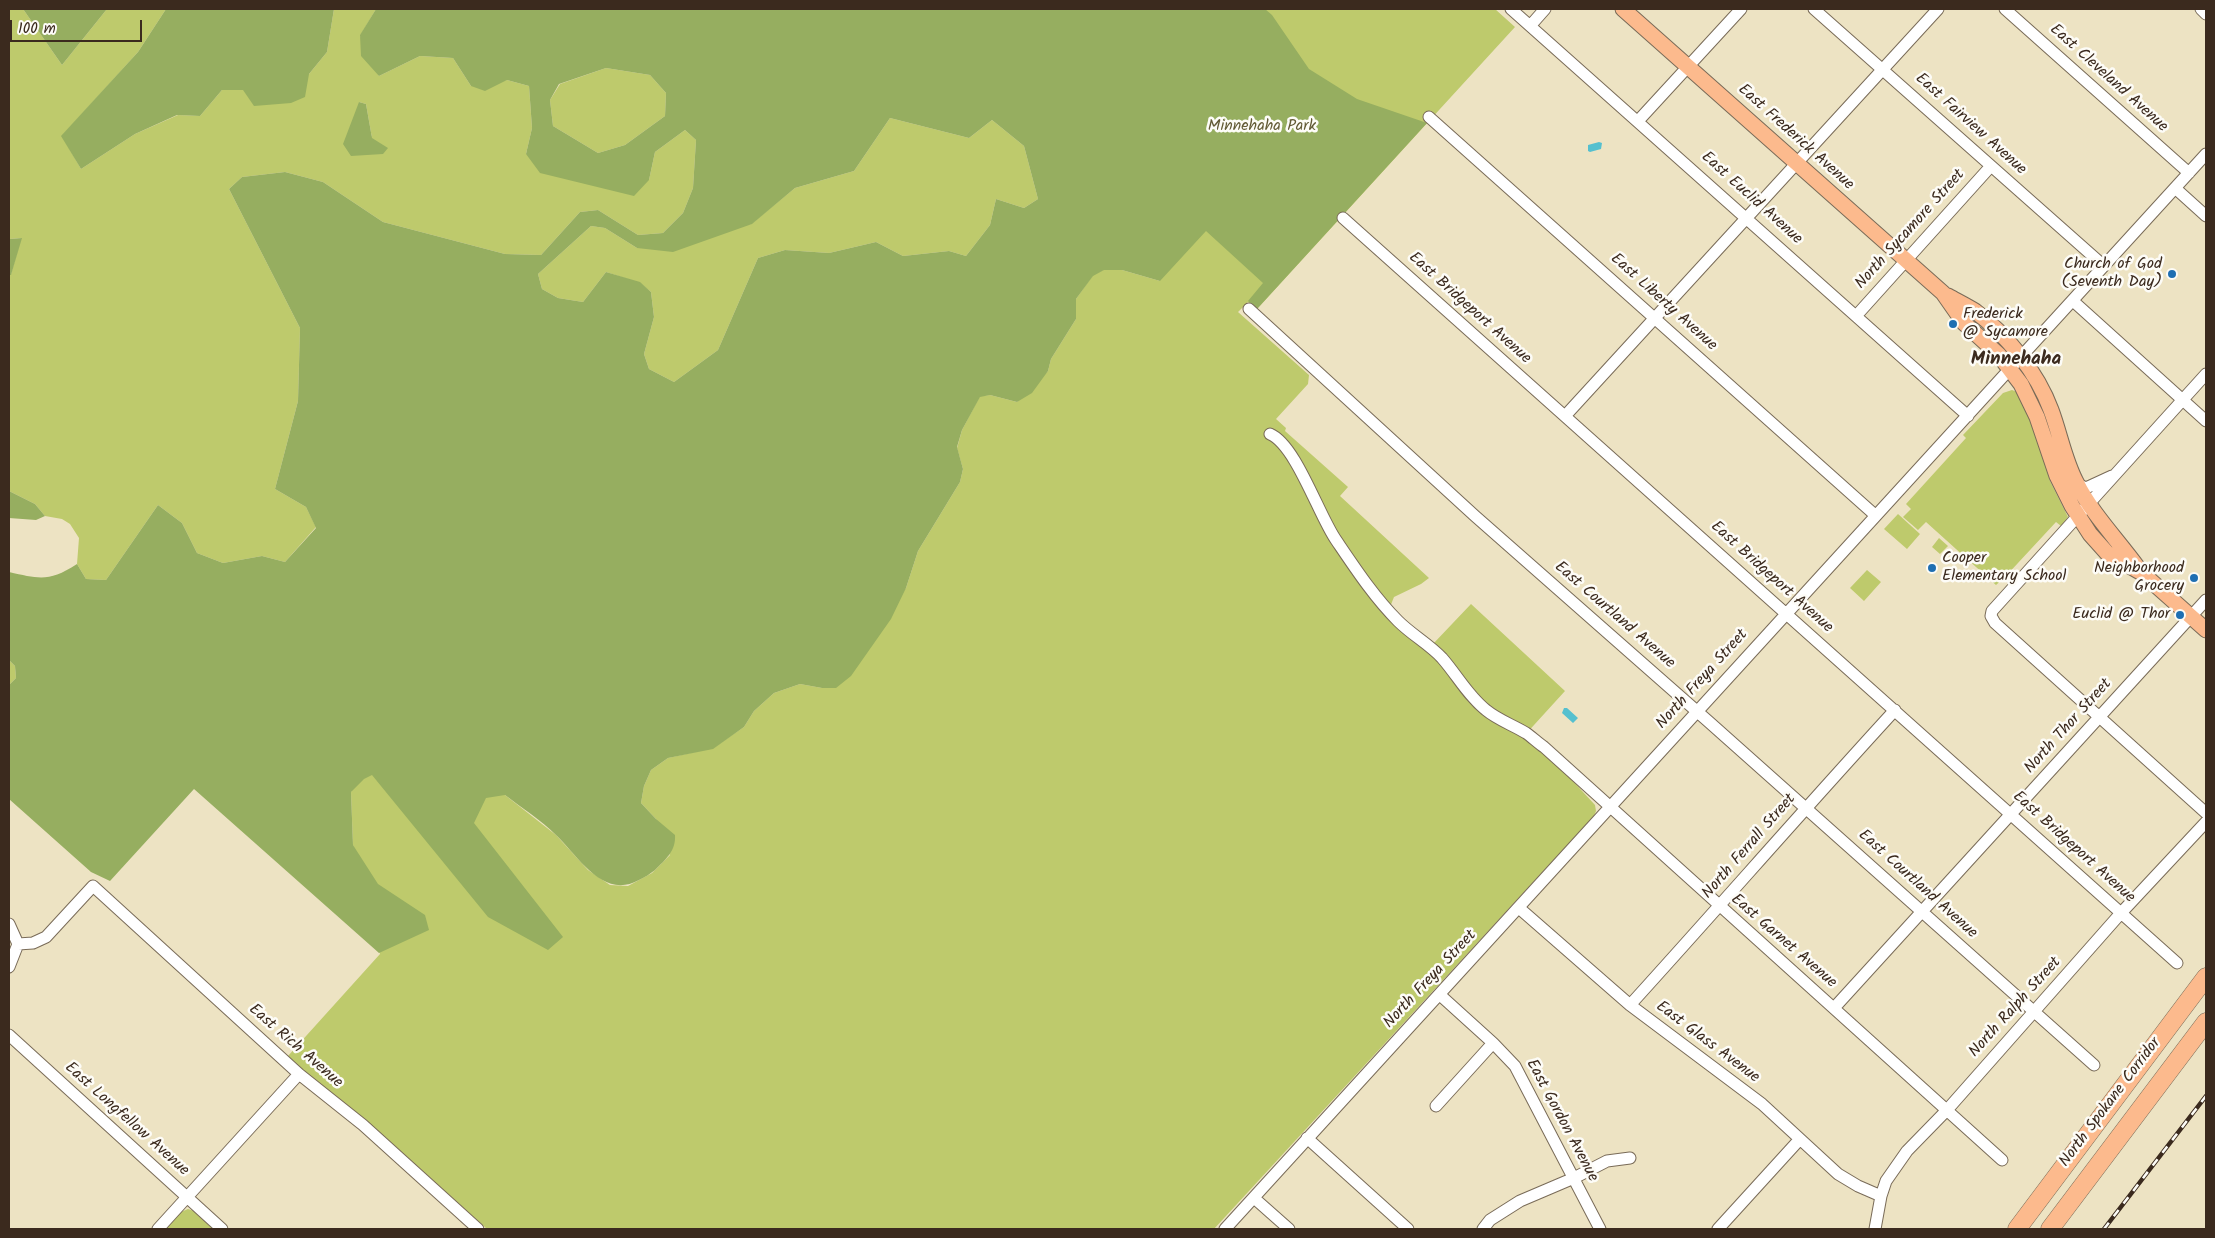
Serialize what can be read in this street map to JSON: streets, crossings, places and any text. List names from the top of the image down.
{
  "streets": {
    "highway": ["North Spokane Corridor"],
    "main road": ["East Frederick Avenue"],
    "street": [
      "East Cleveland Avenue",
      "East Fairview Avenue",
      "East Euclid Avenue",
      "North Sycamore Street",
      "East Liberty Avenue",
      "East Bridgeport Avenue",
      "East Courtland Avenue",
      "North Freya Street",
      "North Thor Street",
      "North Ferrall Street",
      "East Garnet Avenue",
      "North Ralph Street",
      "East Glass Avenue",
      "East Rich Avenue",
      "East Longfellow Avenue",
      "East Gordon Avenue"
    ]
  },
  "crossings": [
    ["East Cleveland Avenue", "North Freya Street"],
    ["East Fairview Avenue", "North Sycamore Street"],
    ["East Fairview Avenue", "North Freya Street"],
    ["East Frederick Avenue", "North Sycamore Street"],
    ["East Frederick Avenue", "North Freya Street"],
    ["East Euclid Avenue", "North Sycamore Street"],
    ["East Euclid Avenue", "North Freya Street"],
    ["East Liberty Avenue", "North Freya Street"],
    ["East Bridgeport Avenue", "North Freya Street"],
    ["East Bridgeport Avenue", "North Thor Street"],
    ["East Bridgeport Avenue", "North Ferrall Street"],
    ["East Bridgeport Avenue", "North Ralph Street"],
    ["East Courtland Avenue", "North Freya Street"],
    ["East Courtland Avenue", "North Thor Street"],
    ["East Courtland Avenue", "North Ferrall Street"],
    ["East Courtland Avenue", "North Ralph Street"],
    ["North Freya Street", "East Garnet Avenue"],
    ["North Freya Street", "East Glass Avenue"],
    ["North Freya Street", "East Gordon Avenue"],
    ["North Thor Street", "East Garnet Avenue"],
    ["North Ferrall Street", "East Garnet Avenue"],
    ["North Ferrall Street", "East Glass Avenue"],
    ["East Garnet Avenue", "North Ralph Street"],
    ["North Ralph Street", "East Glass Avenue"]
  ],
  "districts": ["Minnehaha"],
  "parks": ["Minnehaha Park"],
  "places": [
    "Church of God (Seventh Day)",
    "Frederick @ Sycamore",
    "Cooper Elementary School",
    "Neighborhood Grocery",
    "Euclid @ Thor"
  ],
  "scale_bar": "100 m"
}
